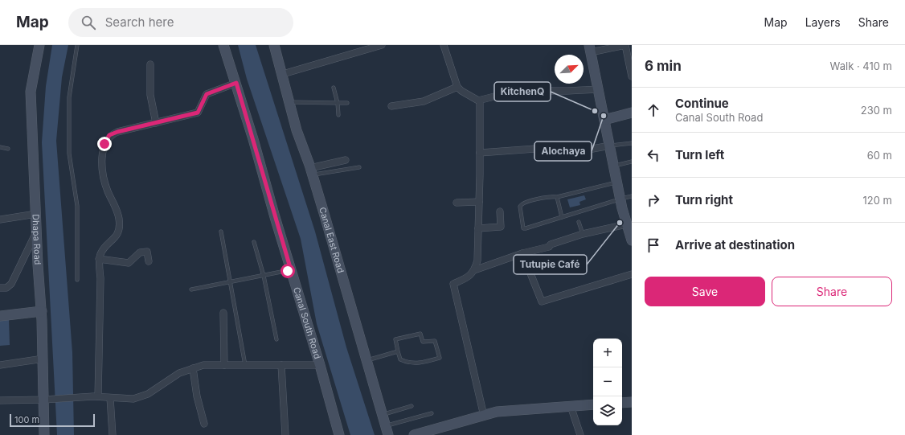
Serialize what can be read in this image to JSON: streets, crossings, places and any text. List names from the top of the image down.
{
  "streets": {
    "street": ["Dhapa Road", "Canal East Road", "Canal South Road"]
  },
  "places": ["KitchenQ", "Alochaya", "Tutupie Café"],
  "scale_bar": "100 m",
  "north": "top right",
  "page": {
    "header": "Map",
    "search": "Search here",
    "nav": ["Map", "Layers", "Share"],
    "heading": ["6 min", "Walk · 410 m"],
    "list": [
      ["Continue", "Canal South Road", "230 m"],
      ["Turn left", "60 m"],
      ["Turn right", "120 m"],
      "Arrive at destination"
    ],
    "buttons": ["Save", "Share"],
    "map_buttons": ["+", "−"],
    "scale": "100 m"
  }
}
